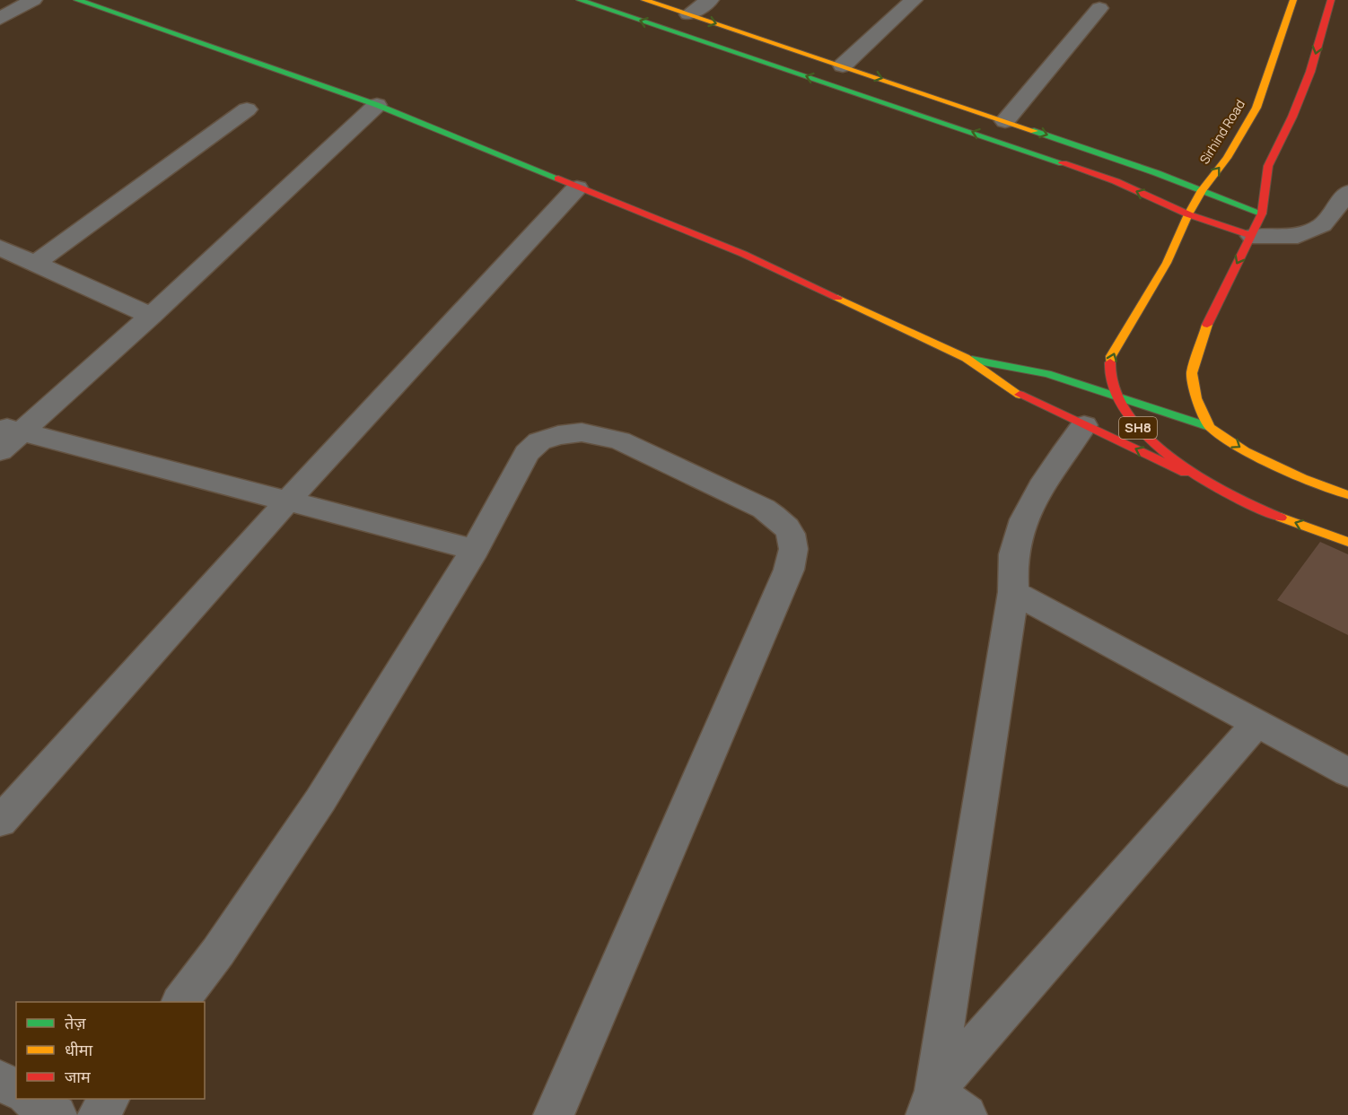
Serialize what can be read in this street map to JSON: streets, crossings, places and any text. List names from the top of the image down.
{
  "streets": {
    "main road": ["Sirhind Road", "SH8"]
  },
  "crossings": [
    ["Sirhind Road", "SH8"]
  ],
  "legend": ["तेज़", "धीमा", "जाम"]
}
